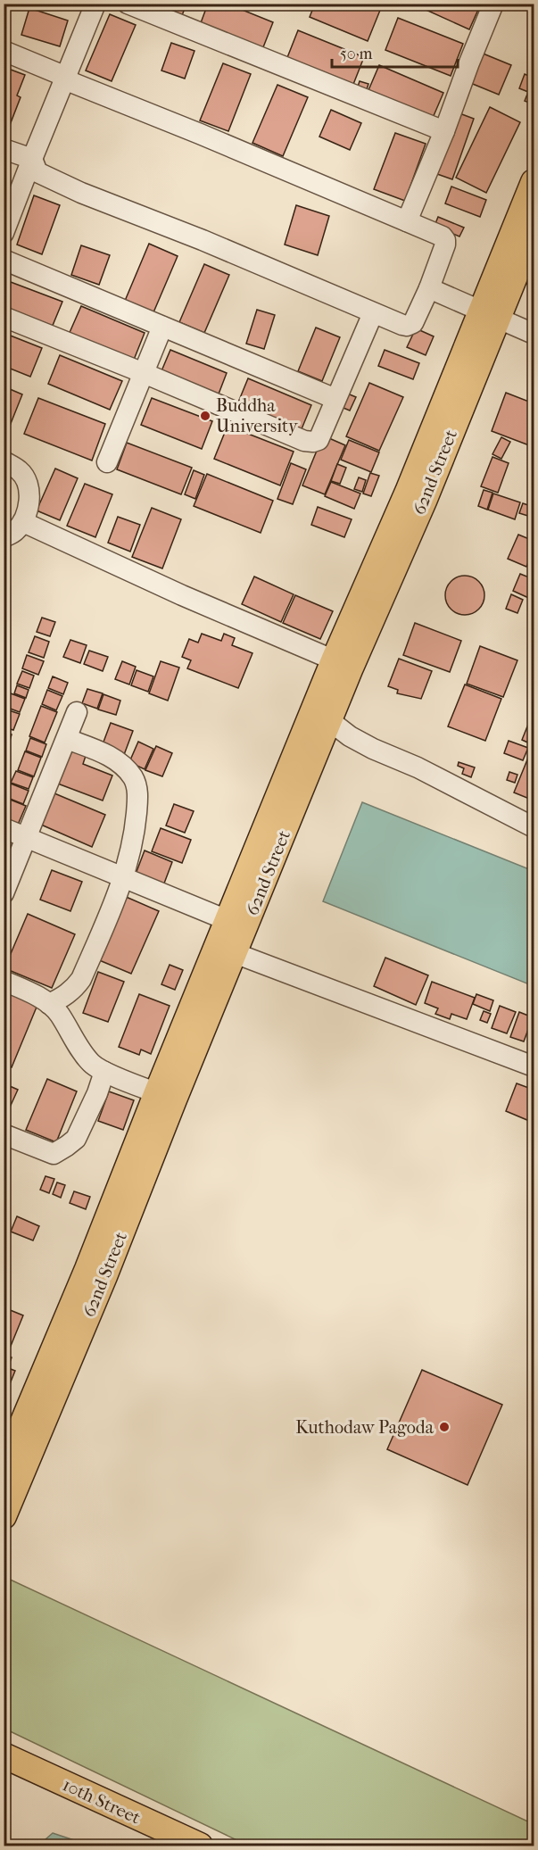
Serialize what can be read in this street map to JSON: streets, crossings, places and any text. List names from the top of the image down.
{
  "streets": {
    "main road": ["62nd Street", "10th Street"]
  },
  "places": ["Buddha University", "Kuthodaw Pagoda"],
  "scale_bar": "50 m"
}
